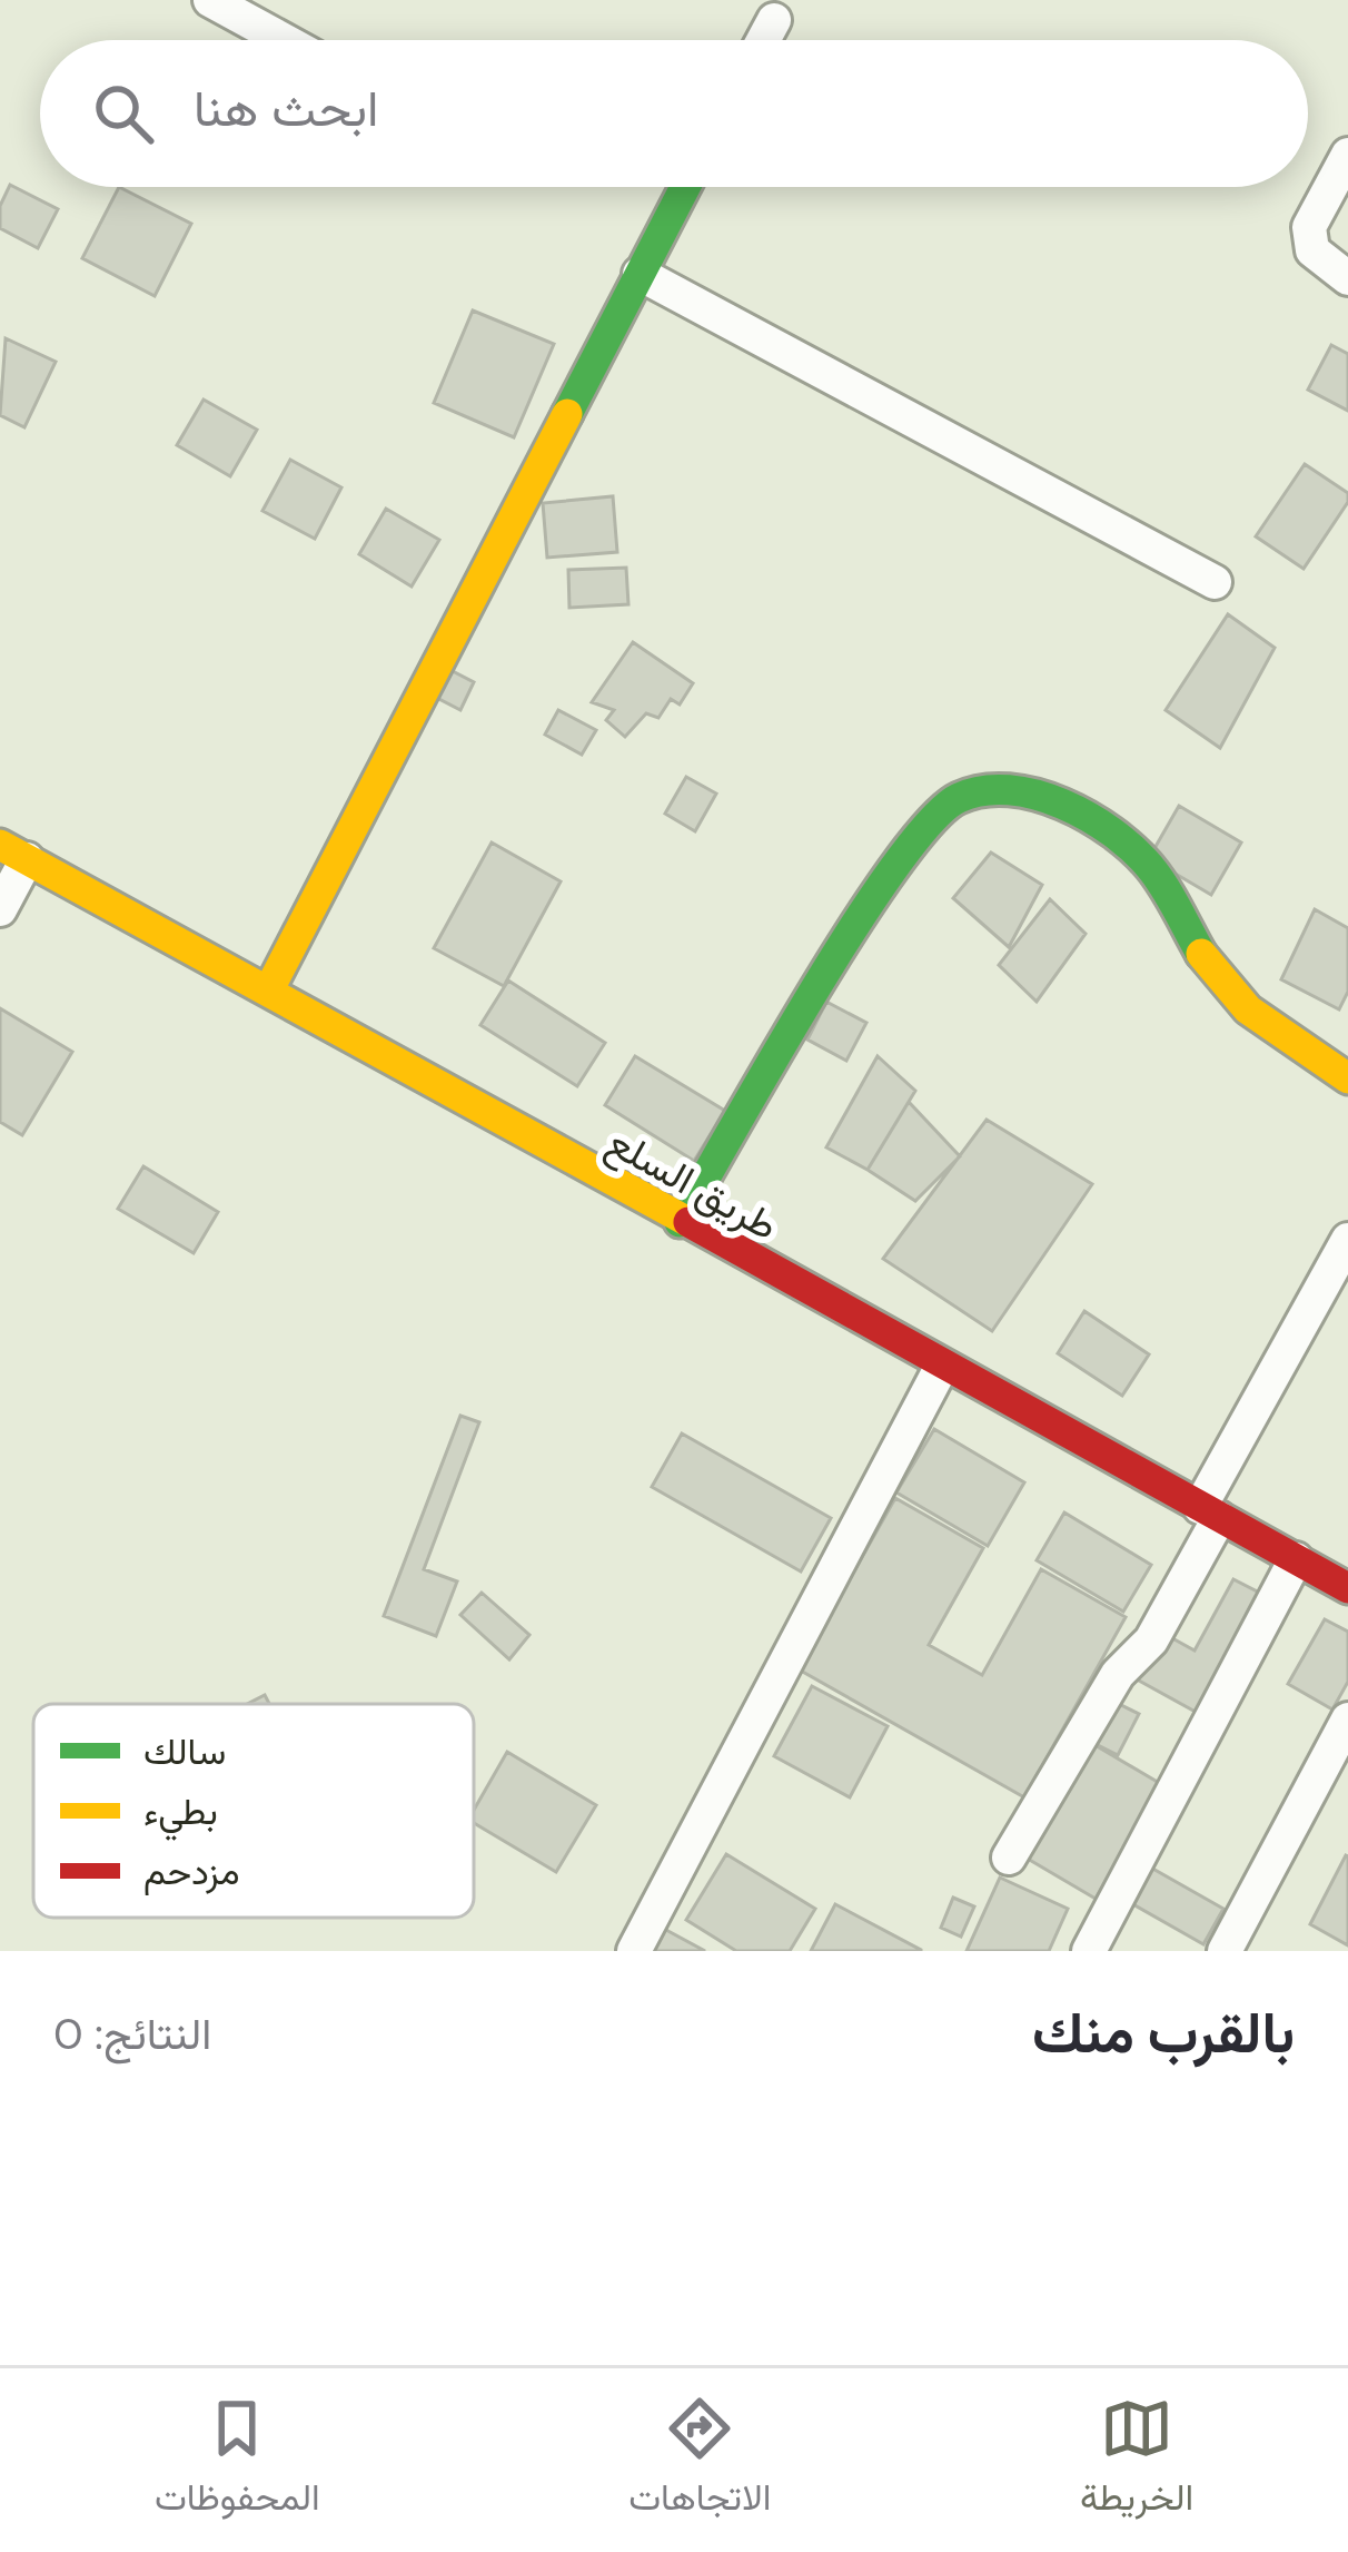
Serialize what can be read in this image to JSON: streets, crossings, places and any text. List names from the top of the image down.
{
  "streets": {
    "street": ["طريق السلع"]
  },
  "legend": ["سالك", "بطيء", "مزدحم"],
  "page": {
    "search": "ابحث هنا",
    "heading": ["بالقرب منك", "النتائج: 0"],
    "nav": ["الخريطة", "الاتجاهات", "المحفوظات"]
  }
}
